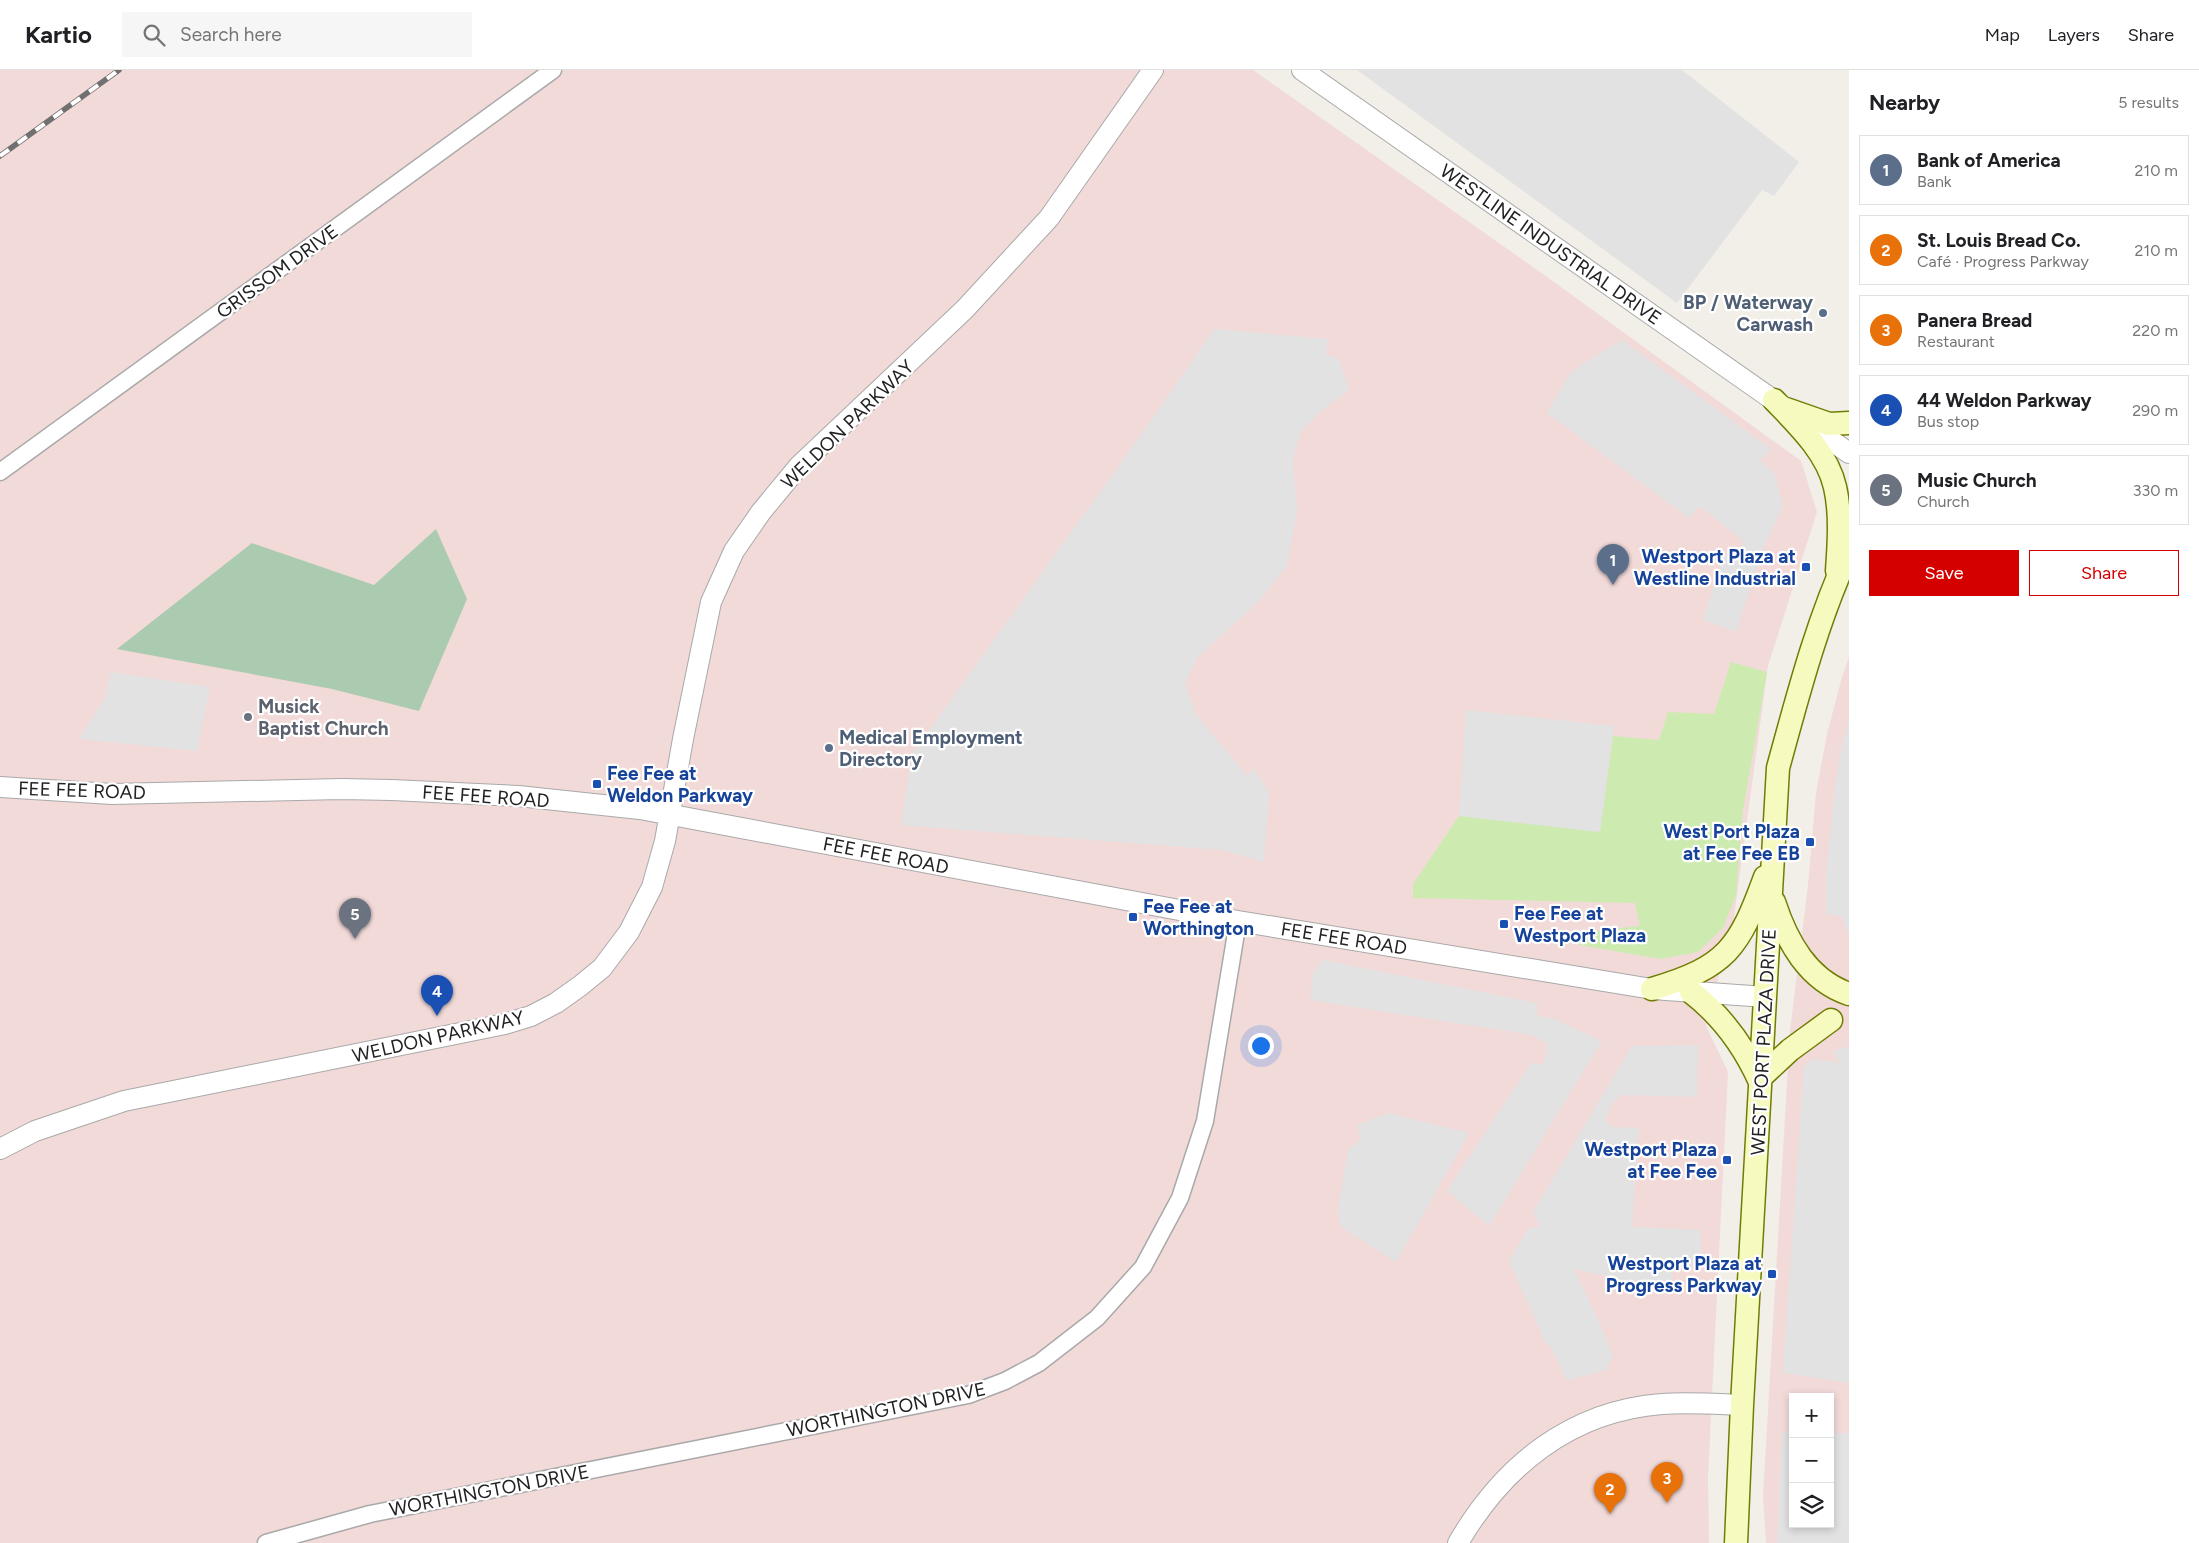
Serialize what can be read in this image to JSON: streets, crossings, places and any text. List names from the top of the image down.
{
  "streets": {
    "main road": ["WEST PORT PLAZA DRIVE"],
    "street": [
      "WESTLINE INDUSTRIAL DRIVE",
      "GRISSOM DRIVE",
      "WELDON PARKWAY",
      "FEE FEE ROAD",
      "WORTHINGTON DRIVE"
    ]
  },
  "crossings": [
    ["WELDON PARKWAY", "FEE FEE ROAD"],
    ["FEE FEE ROAD", "WEST PORT PLAZA DRIVE"],
    ["FEE FEE ROAD", "WORTHINGTON DRIVE"]
  ],
  "places": {
    "other": ["BP / Waterway Carwash", "Musick Baptist Church", "Medical Employment Directory"],
    "transit": [
      "Westport Plaza at Westline Industrial",
      "Fee Fee at Weldon Parkway",
      "West Port Plaza at Fee Fee EB",
      "Fee Fee at Worthington",
      "Fee Fee at Westport Plaza",
      "Westport Plaza at Fee Fee",
      "Westport Plaza at Progress Parkway"
    ]
  },
  "page": {
    "header": "Kartio",
    "search": "Search here",
    "nav": ["Map", "Layers", "Share"],
    "heading": ["Nearby", "5 results"],
    "list": [
      {
        "mark": "1",
        "name": "Bank of America",
        "note": "Bank",
        "value": "210 m"
      },
      {
        "mark": "2",
        "name": "St. Louis Bread Co.",
        "note": "Café · Progress Parkway",
        "value": "210 m"
      },
      {
        "mark": "3",
        "name": "Panera Bread",
        "note": "Restaurant",
        "value": "220 m"
      },
      {
        "mark": "4",
        "name": "44 Weldon Parkway",
        "note": "Bus stop",
        "value": "290 m"
      },
      {
        "mark": "5",
        "name": "Music Church",
        "note": "Church",
        "value": "330 m"
      }
    ],
    "buttons": ["Save", "Share"],
    "pins": [
      "1",
      "5",
      "4",
      "3",
      "2"
    ],
    "map_buttons": ["+", "−"]
  }
}
